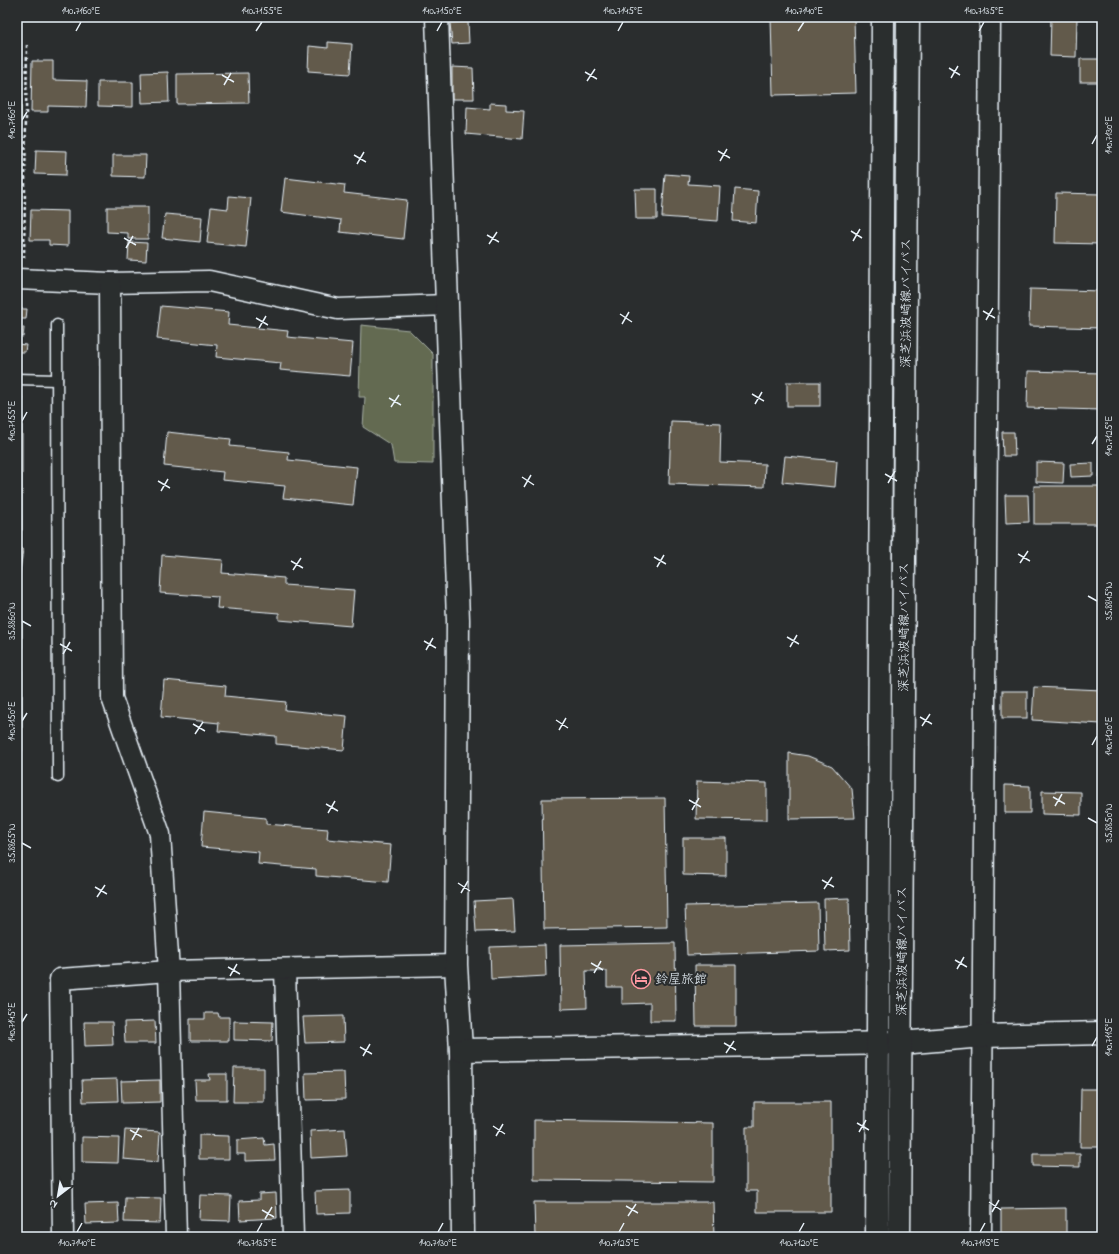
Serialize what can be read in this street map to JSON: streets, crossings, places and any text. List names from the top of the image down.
{
  "streets": {
    "main road": ["深芝浜波崎線バイパス"]
  },
  "places": {
    "hotel": ["鈴屋旅館"]
  },
  "north": "bottom left",
  "coordinates": [
    "140.7160°E",
    "140.7155°E",
    "140.7150°E",
    "140.7145°E",
    "140.7140°E",
    "140.7135°E",
    "140.7130°E",
    "140.7125°E",
    "35.8845°N",
    "35.8860°N",
    "140.7120°E",
    "35.8850°N",
    "35.8865°N",
    "140.7115°E"
  ]
}
